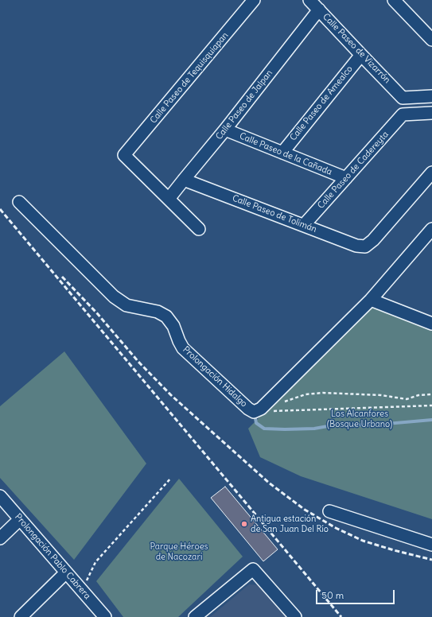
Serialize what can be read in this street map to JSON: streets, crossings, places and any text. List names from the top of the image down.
{
  "streets": {
    "street": [
      "Calle Paseo de Vizarrón",
      "Calle Paseo de Tequisquiapan",
      "Calle Paseo de Amealco",
      "Calle Paseo de Jalpan",
      "Calle Paseo de la Cañada",
      "Calle Paseo de Cadereyta",
      "Calle Paseo de Tolimán",
      "Prolongación Hidalgo",
      "Prolongación Pablo Cabrera"
    ]
  },
  "crossings": [
    ["Calle Paseo de Vizarrón", "Calle Paseo de Amealco"],
    ["Calle Paseo de Vizarrón", "Calle Paseo de Jalpan"],
    ["Calle Paseo de Tequisquiapan", "Calle Paseo de Jalpan"],
    ["Calle Paseo de Amealco", "Calle Paseo de la Cañada"],
    ["Calle Paseo de Jalpan", "Calle Paseo de la Cañada"],
    ["Calle Paseo de Jalpan", "Calle Paseo de Tolimán"],
    ["Calle Paseo de la Cañada", "Calle Paseo de Cadereyta"],
    ["Calle Paseo de Cadereyta", "Calle Paseo de Tolimán"]
  ],
  "parks": ["Los Alcanfores (Bosque Urbano)", "Parque Héroes de Nacozari"],
  "places": ["Antigua estación de San Juan Del Río"],
  "scale_bar": "50 m"
}
